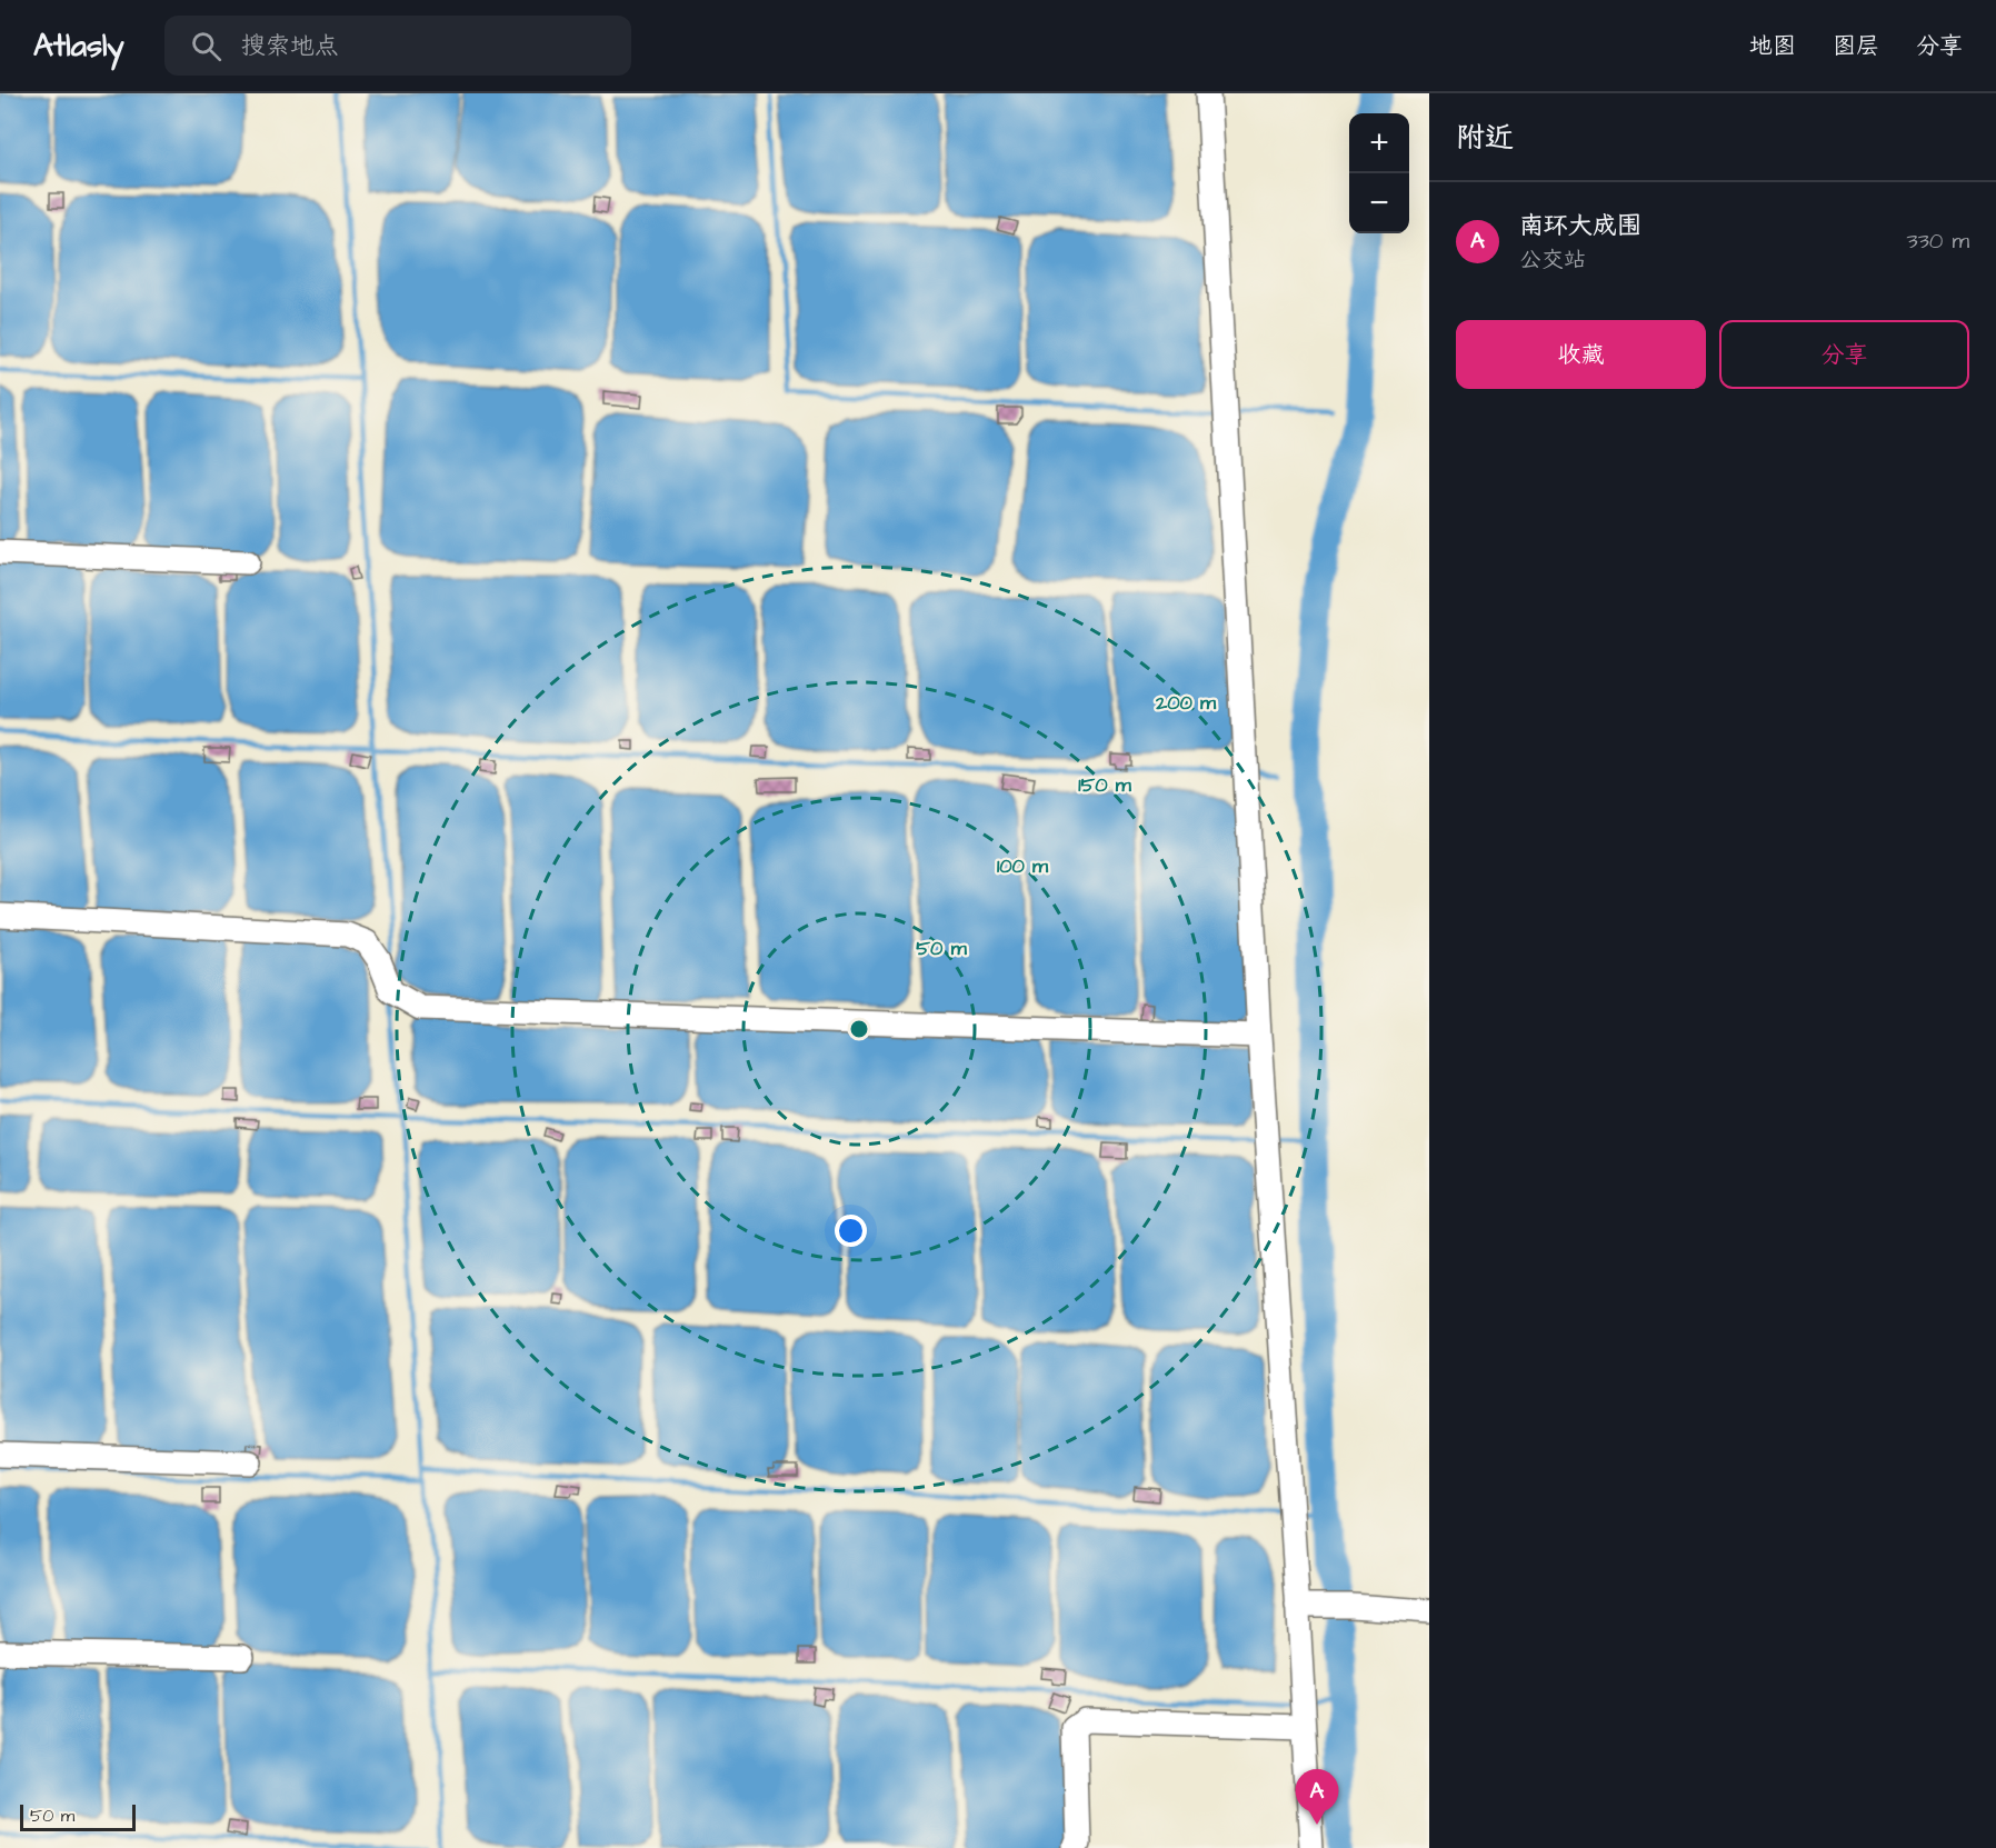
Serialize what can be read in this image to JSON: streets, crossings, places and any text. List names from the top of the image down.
{
  "scale_bar": "50 m",
  "page": {
    "header": "Atlasly",
    "search": "搜索地点",
    "nav": ["地图", "图层", "分享"],
    "heading": "附近",
    "map_buttons": ["+", "−"],
    "list": [
      {
        "mark": "A",
        "name": "南环大成围",
        "note": "公交站",
        "value": "330 m"
      }
    ],
    "buttons": ["收藏", "分享"],
    "pins": "A",
    "scale": "50 m"
  },
  "rings": [
    "200 m",
    "150 m",
    "100 m",
    "50 m"
  ]
}
